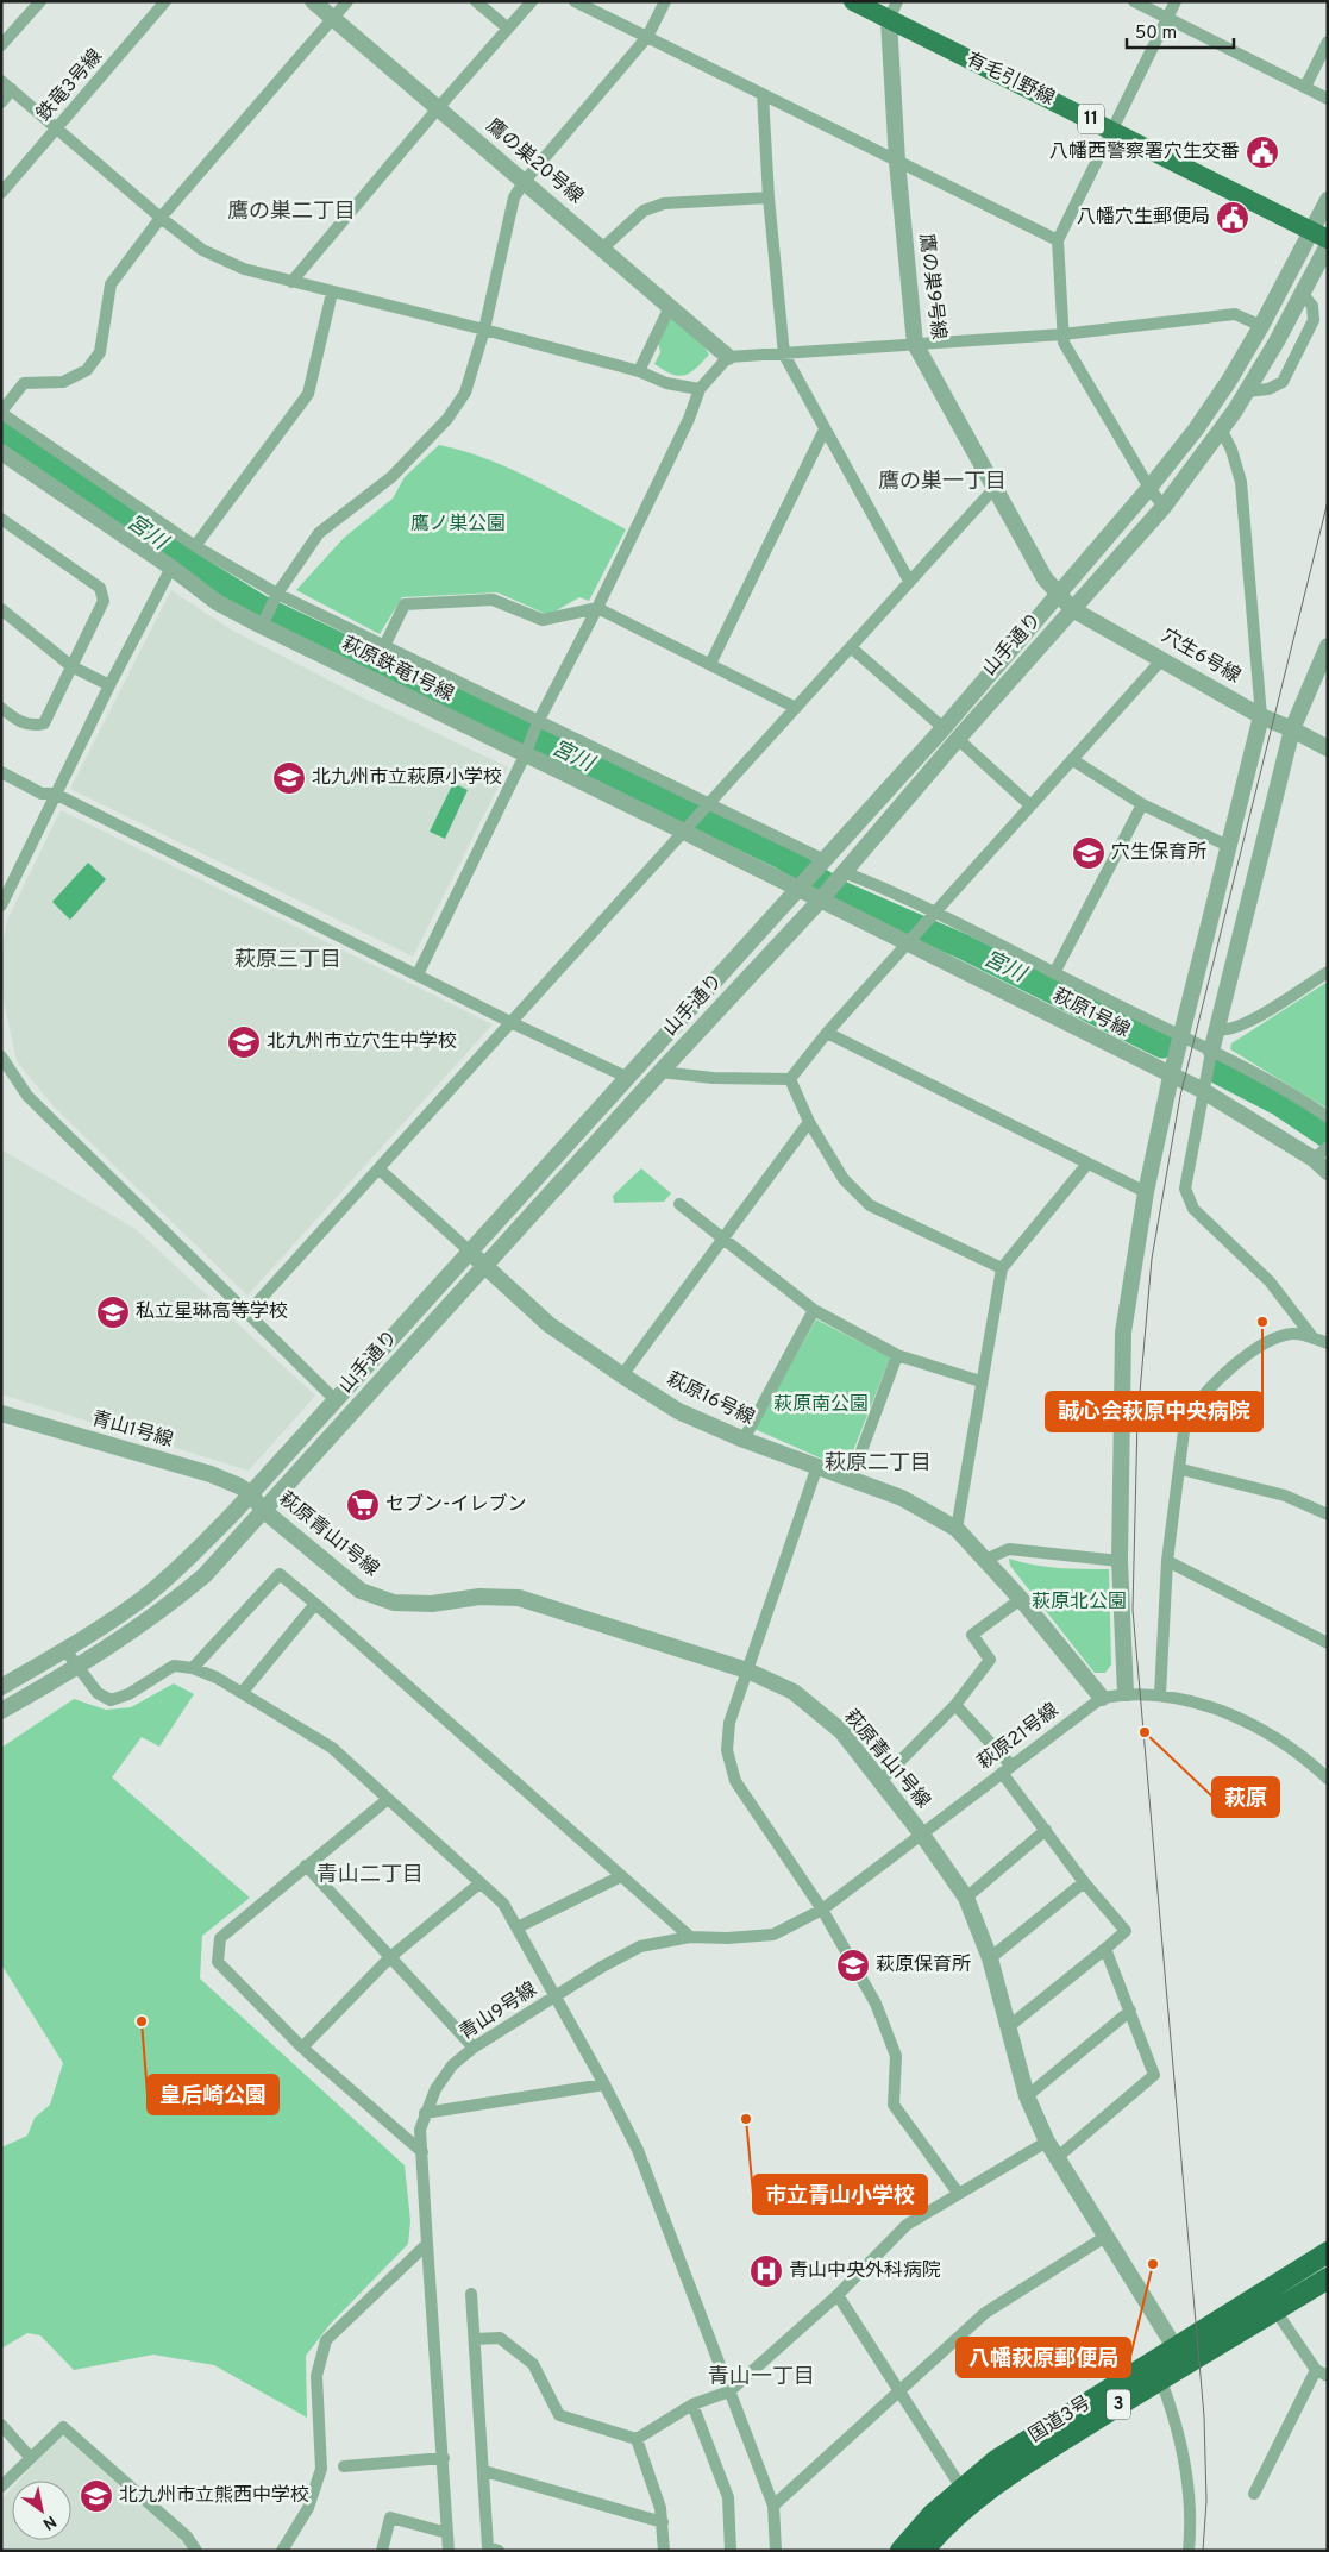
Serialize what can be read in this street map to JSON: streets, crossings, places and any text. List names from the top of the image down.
{
  "streets": {
    "highway": ["3", "国道3号"],
    "main road": ["有毛引野線", "11"],
    "street": [
      "鉄竜3号線",
      "鷹の巣20号線",
      "鷹の巣9号線",
      "山手通り",
      "穴生6号線",
      "萩原鉄竜1号線",
      "萩原1号線",
      "萩原16号線",
      "青山1号線",
      "萩原青山1号線",
      "萩原21号線",
      "青山9号線"
    ]
  },
  "crossings": [
    ["有毛引野線", "鷹の巣9号線"],
    ["有毛引野線", "山手通り"],
    ["鷹の巣9号線", "山手通り"],
    ["鷹の巣9号線", "穴生6号線"],
    ["山手通り", "穴生6号線"],
    ["山手通り", "萩原鉄竜1号線"],
    ["山手通り", "萩原1号線"],
    ["山手通り", "萩原16号線"],
    ["山手通り", "青山1号線"],
    ["山手通り", "萩原青山1号線"],
    ["萩原鉄竜1号線", "萩原1号線"],
    ["萩原16号線", "萩原21号線"],
    ["青山1号線", "萩原青山1号線"],
    ["萩原青山1号線", "萩原21号線"],
    ["萩原青山1号線", "青山9号線"],
    ["萩原青山1号線", "国道3号"],
    ["萩原21号線", "青山9号線"]
  ],
  "districts": [
    "鷹の巣二丁目",
    "鷹の巣一丁目",
    "萩原三丁目",
    "萩原二丁目",
    "青山二丁目",
    "青山一丁目"
  ],
  "water": ["宮川"],
  "parks": ["鷹ノ巣公園", "萩原南公園", "萩原北公園"],
  "places": {
    "public building": ["八幡西警察署穴生交番", "八幡穴生郵便局"],
    "school or university": [
      "北九州市立萩原小学校",
      "穴生保育所",
      "北九州市立穴生中学校",
      "私立星琳高等学校",
      "萩原保育所",
      "北九州市立熊西中学校"
    ],
    "other": [
      "誠心会萩原中央病院",
      "萩原",
      "皇后崎公園",
      "市立青山小学校",
      "八幡萩原郵便局"
    ],
    "supermarket": ["セブン-イレブン"],
    "hospital": ["青山中央外科病院"]
  },
  "scale_bar": "50 m",
  "north": "bottom right"
}
